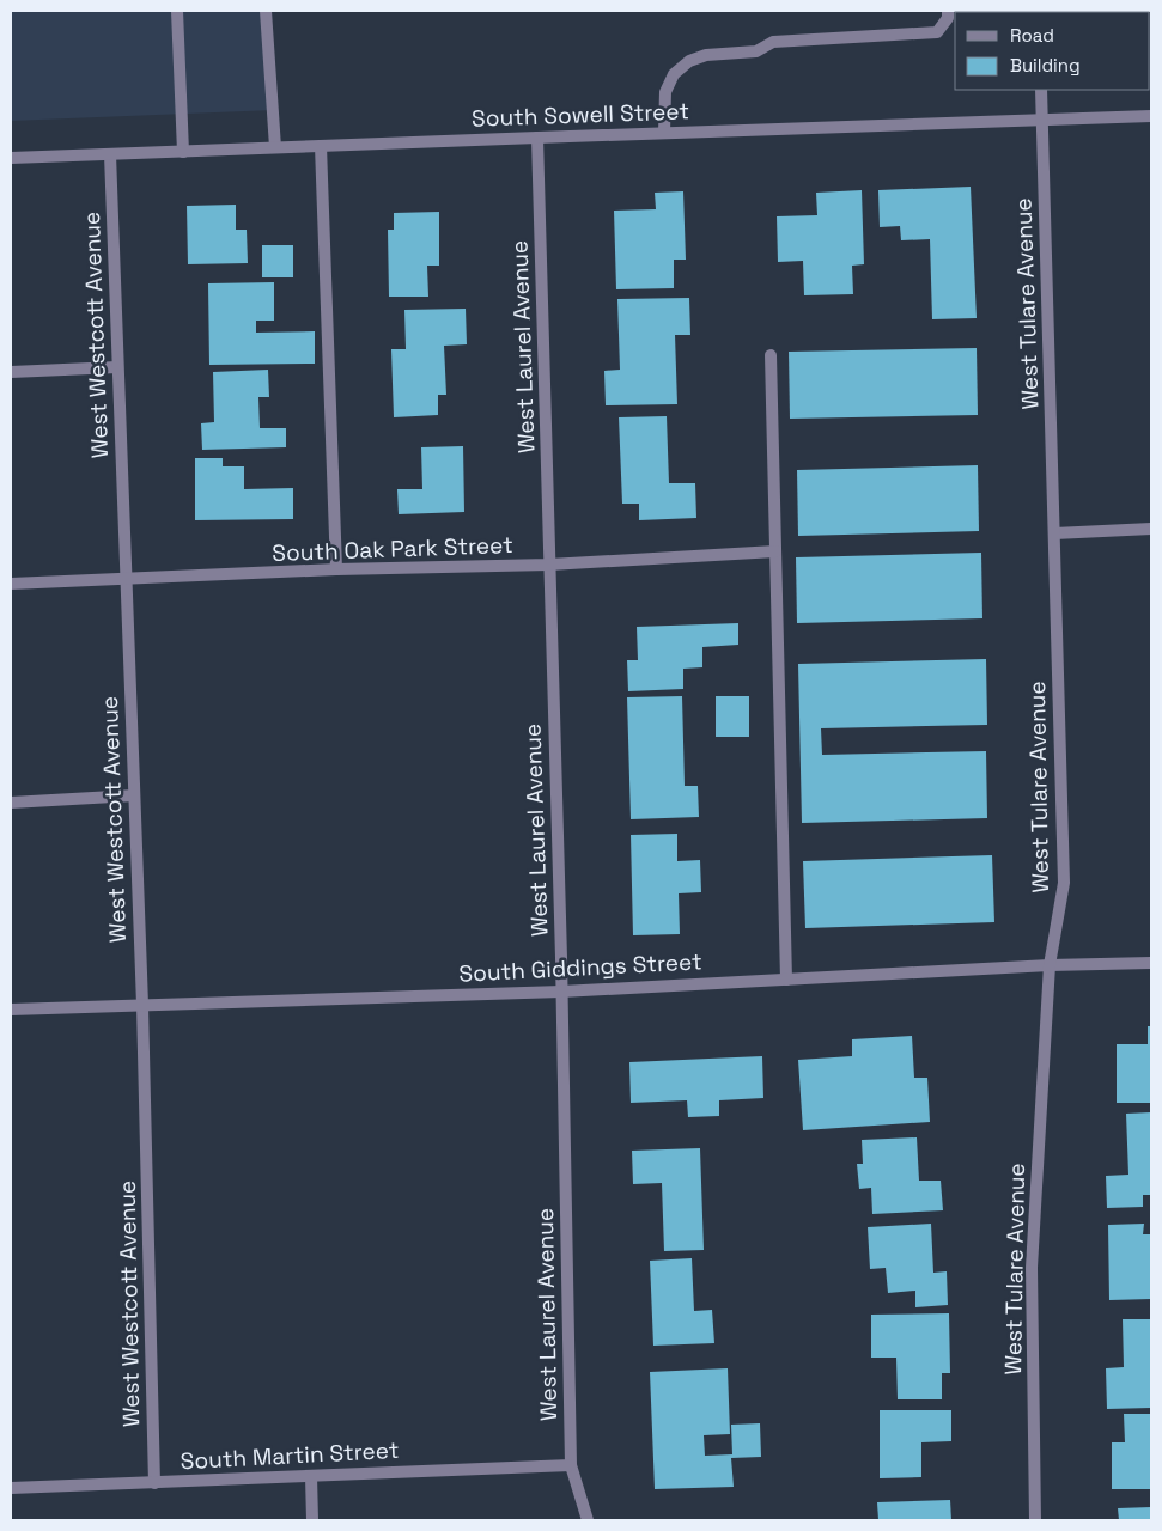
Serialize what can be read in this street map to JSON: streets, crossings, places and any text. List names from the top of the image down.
{
  "streets": {
    "street": [
      "South Sowell Street",
      "West Tulare Avenue",
      "West Westcott Avenue",
      "West Laurel Avenue",
      "South Oak Park Street",
      "South Giddings Street",
      "South Martin Street"
    ]
  },
  "crossings": [
    ["South Sowell Street", "West Tulare Avenue"],
    ["South Sowell Street", "West Westcott Avenue"],
    ["South Sowell Street", "West Laurel Avenue"],
    ["West Tulare Avenue", "South Giddings Street"],
    ["West Westcott Avenue", "South Oak Park Street"],
    ["West Westcott Avenue", "South Giddings Street"],
    ["West Westcott Avenue", "South Martin Street"],
    ["West Laurel Avenue", "South Oak Park Street"],
    ["West Laurel Avenue", "South Giddings Street"],
    ["West Laurel Avenue", "South Martin Street"]
  ],
  "legend": ["Road", "Building"]
}
